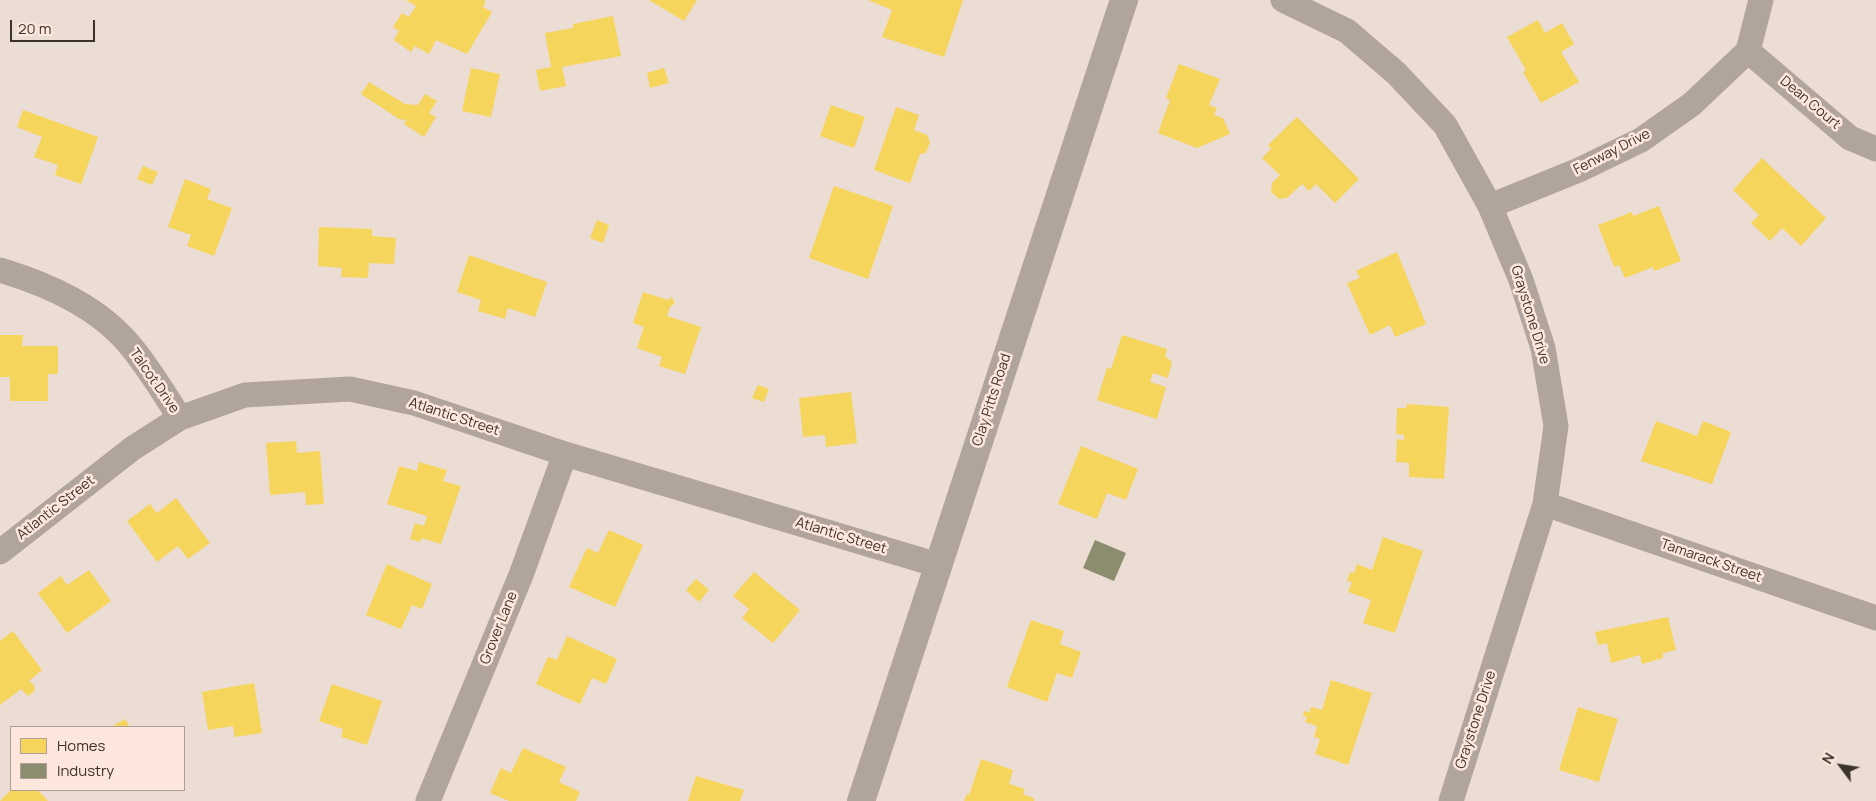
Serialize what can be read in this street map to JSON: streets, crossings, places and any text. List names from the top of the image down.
{
  "streets": {
    "street": [
      "Dean Court",
      "Fenway Drive",
      "Graystone Drive",
      "Talcot Drive",
      "Clay Pitts Road",
      "Atlantic Street",
      "Tamarack Street",
      "Grover Lane"
    ]
  },
  "crossings": [
    ["Dean Court", "Fenway Drive"],
    ["Fenway Drive", "Graystone Drive"],
    ["Graystone Drive", "Tamarack Street"],
    ["Talcot Drive", "Atlantic Street"],
    ["Clay Pitts Road", "Atlantic Street"],
    ["Atlantic Street", "Grover Lane"]
  ],
  "legend": ["Homes", "Industry"],
  "scale_bar": "20 m",
  "north": "top left"
}
